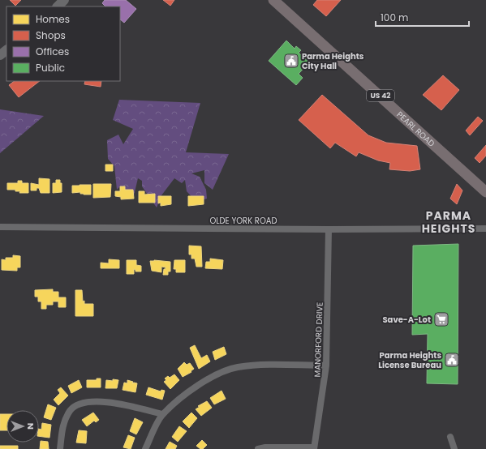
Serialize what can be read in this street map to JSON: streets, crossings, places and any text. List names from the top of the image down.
{
  "streets": {
    "main road": ["US 42", "PEARL ROAD"],
    "street": ["OLDE YORK ROAD", "MANORFORD DRIVE"]
  },
  "crossings": [
    ["OLDE YORK ROAD", "MANORFORD DRIVE"]
  ],
  "districts": ["PARMA HEIGHTS"],
  "places": {
    "public building": ["Parma Heights City Hall", "Parma Heights License Bureau"],
    "supermarket": ["Save-A-Lot"]
  },
  "legend": [
    "Homes",
    "Shops",
    "Offices",
    "Public"
  ],
  "scale_bar": "100 m",
  "north": "right"
}
